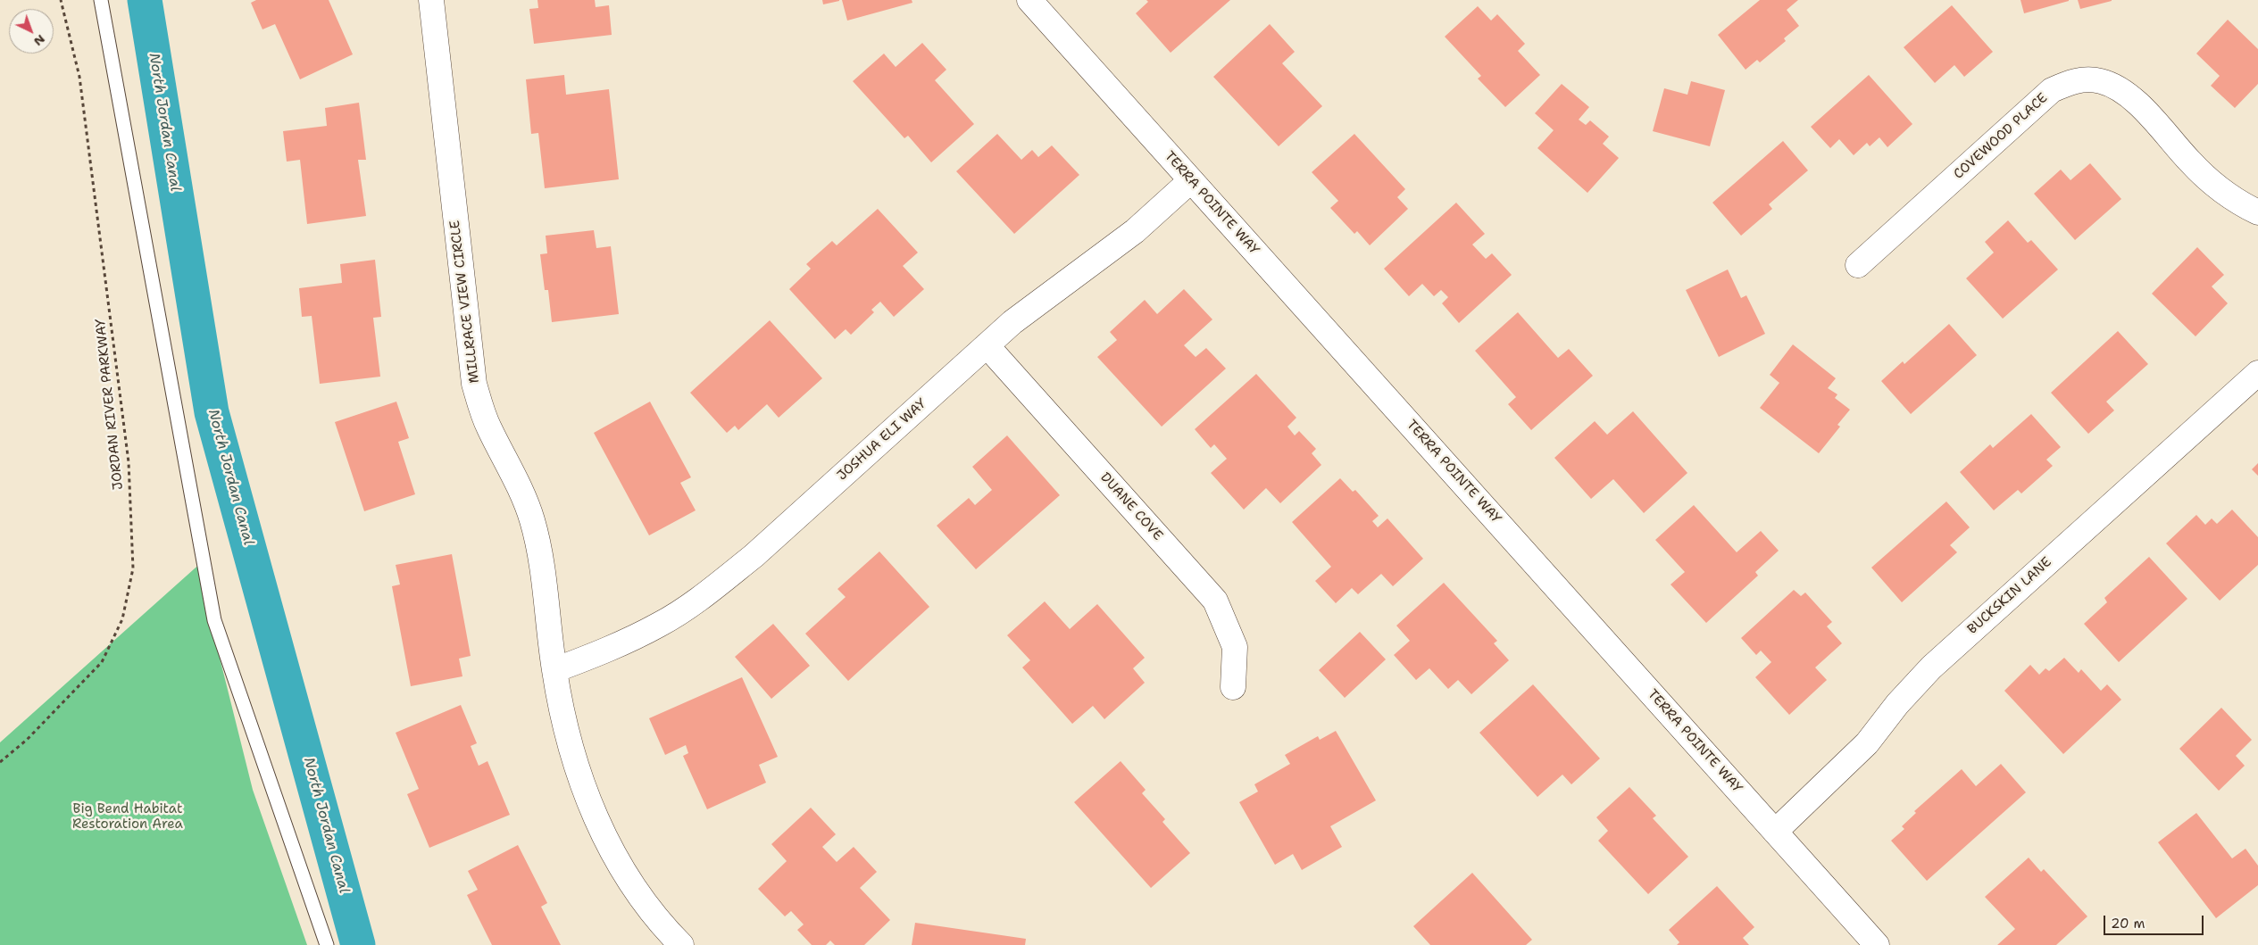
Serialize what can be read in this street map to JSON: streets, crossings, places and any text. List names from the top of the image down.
{
  "streets": {
    "street": [
      "COVEWOOD PLACE",
      "TERRA POINTE WAY",
      "MILLRACE VIEW CIRCLE",
      "JOSHUA ELI WAY",
      "DUANE COVE",
      "BUCKSKIN LANE"
    ],
    "path": ["JORDAN RIVER PARKWAY"]
  },
  "crossings": [
    ["TERRA POINTE WAY", "JOSHUA ELI WAY"],
    ["TERRA POINTE WAY", "BUCKSKIN LANE"],
    ["MILLRACE VIEW CIRCLE", "JOSHUA ELI WAY"],
    ["JOSHUA ELI WAY", "DUANE COVE"]
  ],
  "water": ["North Jordan Canal"],
  "parks": ["Big Bend Habitat Restoration Area"],
  "scale_bar": "20 m",
  "north": "bottom right"
}
